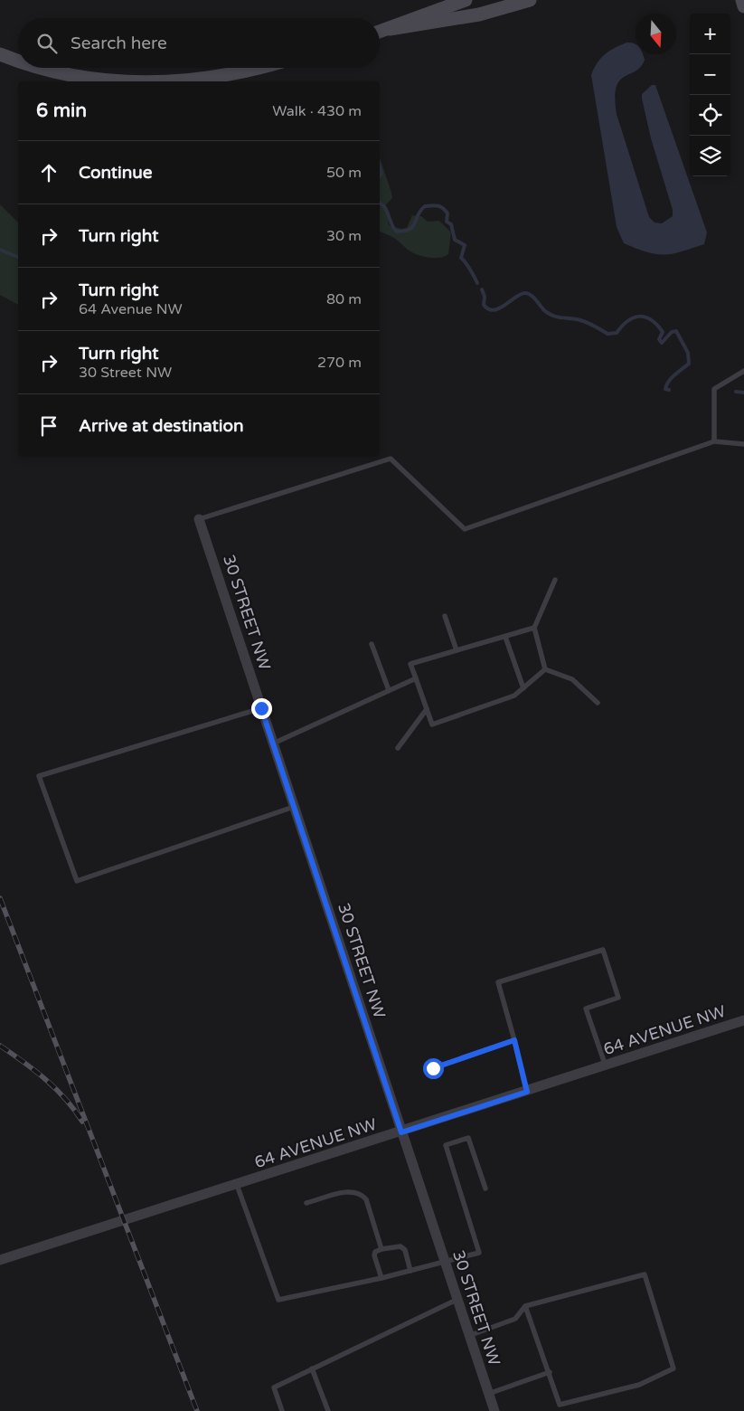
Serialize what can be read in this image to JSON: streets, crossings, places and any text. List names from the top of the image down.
{
  "streets": {
    "street": ["30 STREET NW", "64 AVENUE NW"]
  },
  "crossings": [
    ["30 STREET NW", "64 AVENUE NW"]
  ],
  "north": "bottom",
  "page": {
    "map_buttons": ["+", "−"],
    "search": "Search here",
    "heading": ["6 min", "Walk · 430 m"],
    "list": [
      ["Continue", "50 m"],
      ["Turn right", "30 m"],
      ["Turn right", "64 Avenue NW", "80 m"],
      ["Turn right", "30 Street NW", "270 m"],
      "Arrive at destination"
    ]
  }
}
